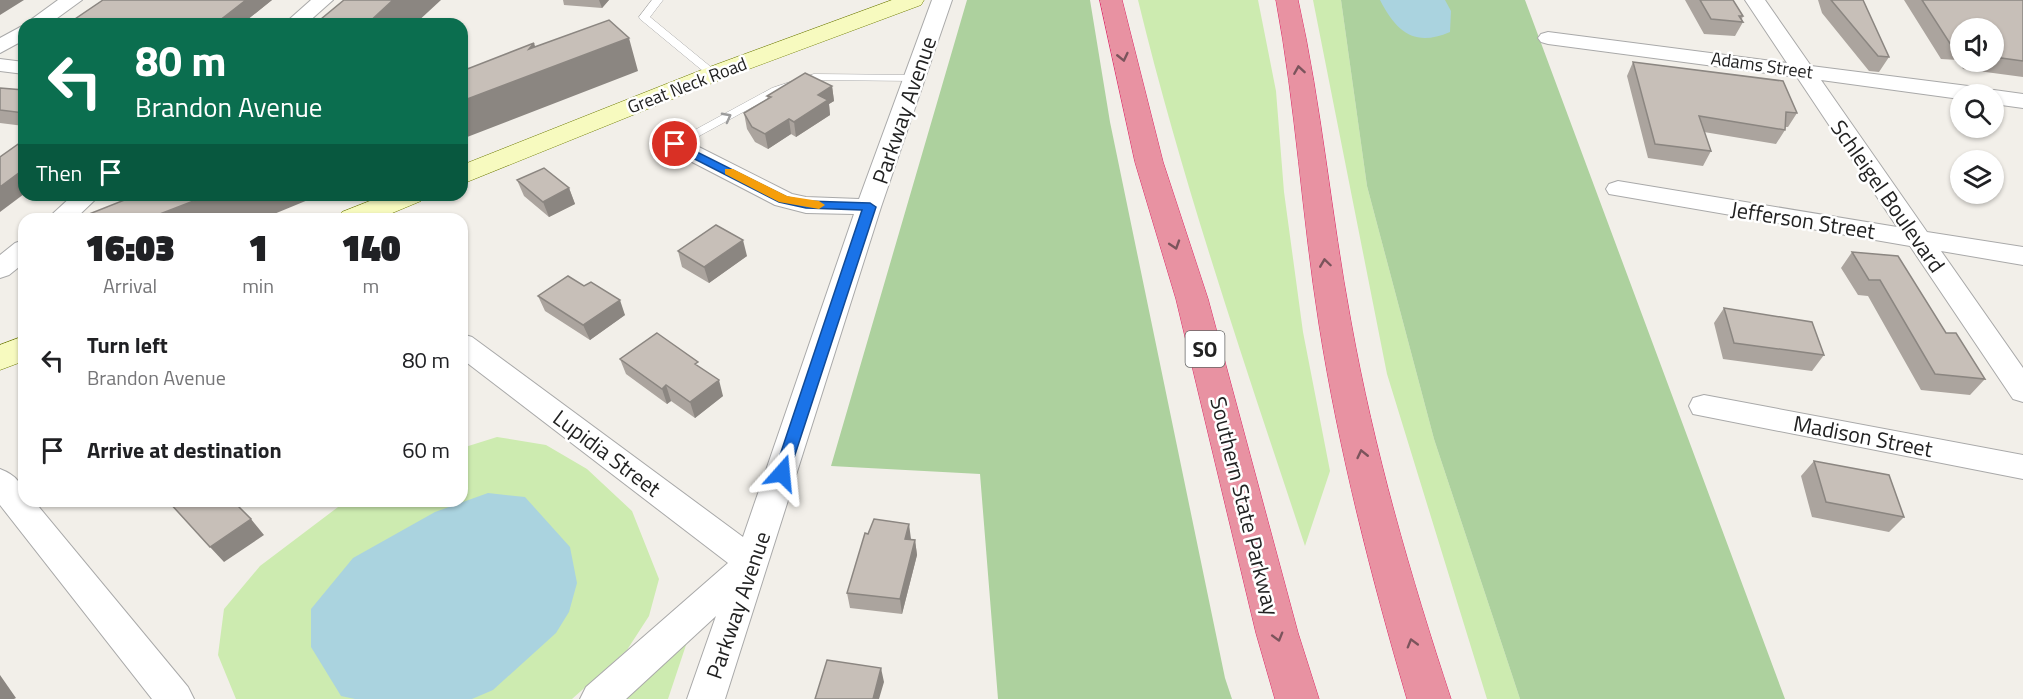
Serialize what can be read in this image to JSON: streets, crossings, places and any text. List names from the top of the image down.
{
  "streets": {
    "highway": ["SO", "Southern State Parkway"],
    "main road": ["Great Neck Road"],
    "street": [
      "Adams Street",
      "Parkway Avenue",
      "Schleigel Boulevard",
      "Jefferson Street",
      "Madison Street",
      "Lupidia Street"
    ]
  },
  "crossings": [
    ["Adams Street", "Schleigel Boulevard"],
    ["Parkway Avenue", "Lupidia Street"],
    ["Schleigel Boulevard", "Jefferson Street"]
  ],
  "page": {
    "turn": ["80 m", "Brandon Avenue"],
    "then": "Then",
    "eta": [
      "16:03",
      "Arrival",
      "1",
      "min",
      "140",
      "m"
    ],
    "list": [
      {
        "name": "Turn left",
        "note": "Brandon Avenue",
        "value": "80 m"
      },
      {
        "name": "Arrive at destination",
        "value": "60 m"
      }
    ]
  }
}
